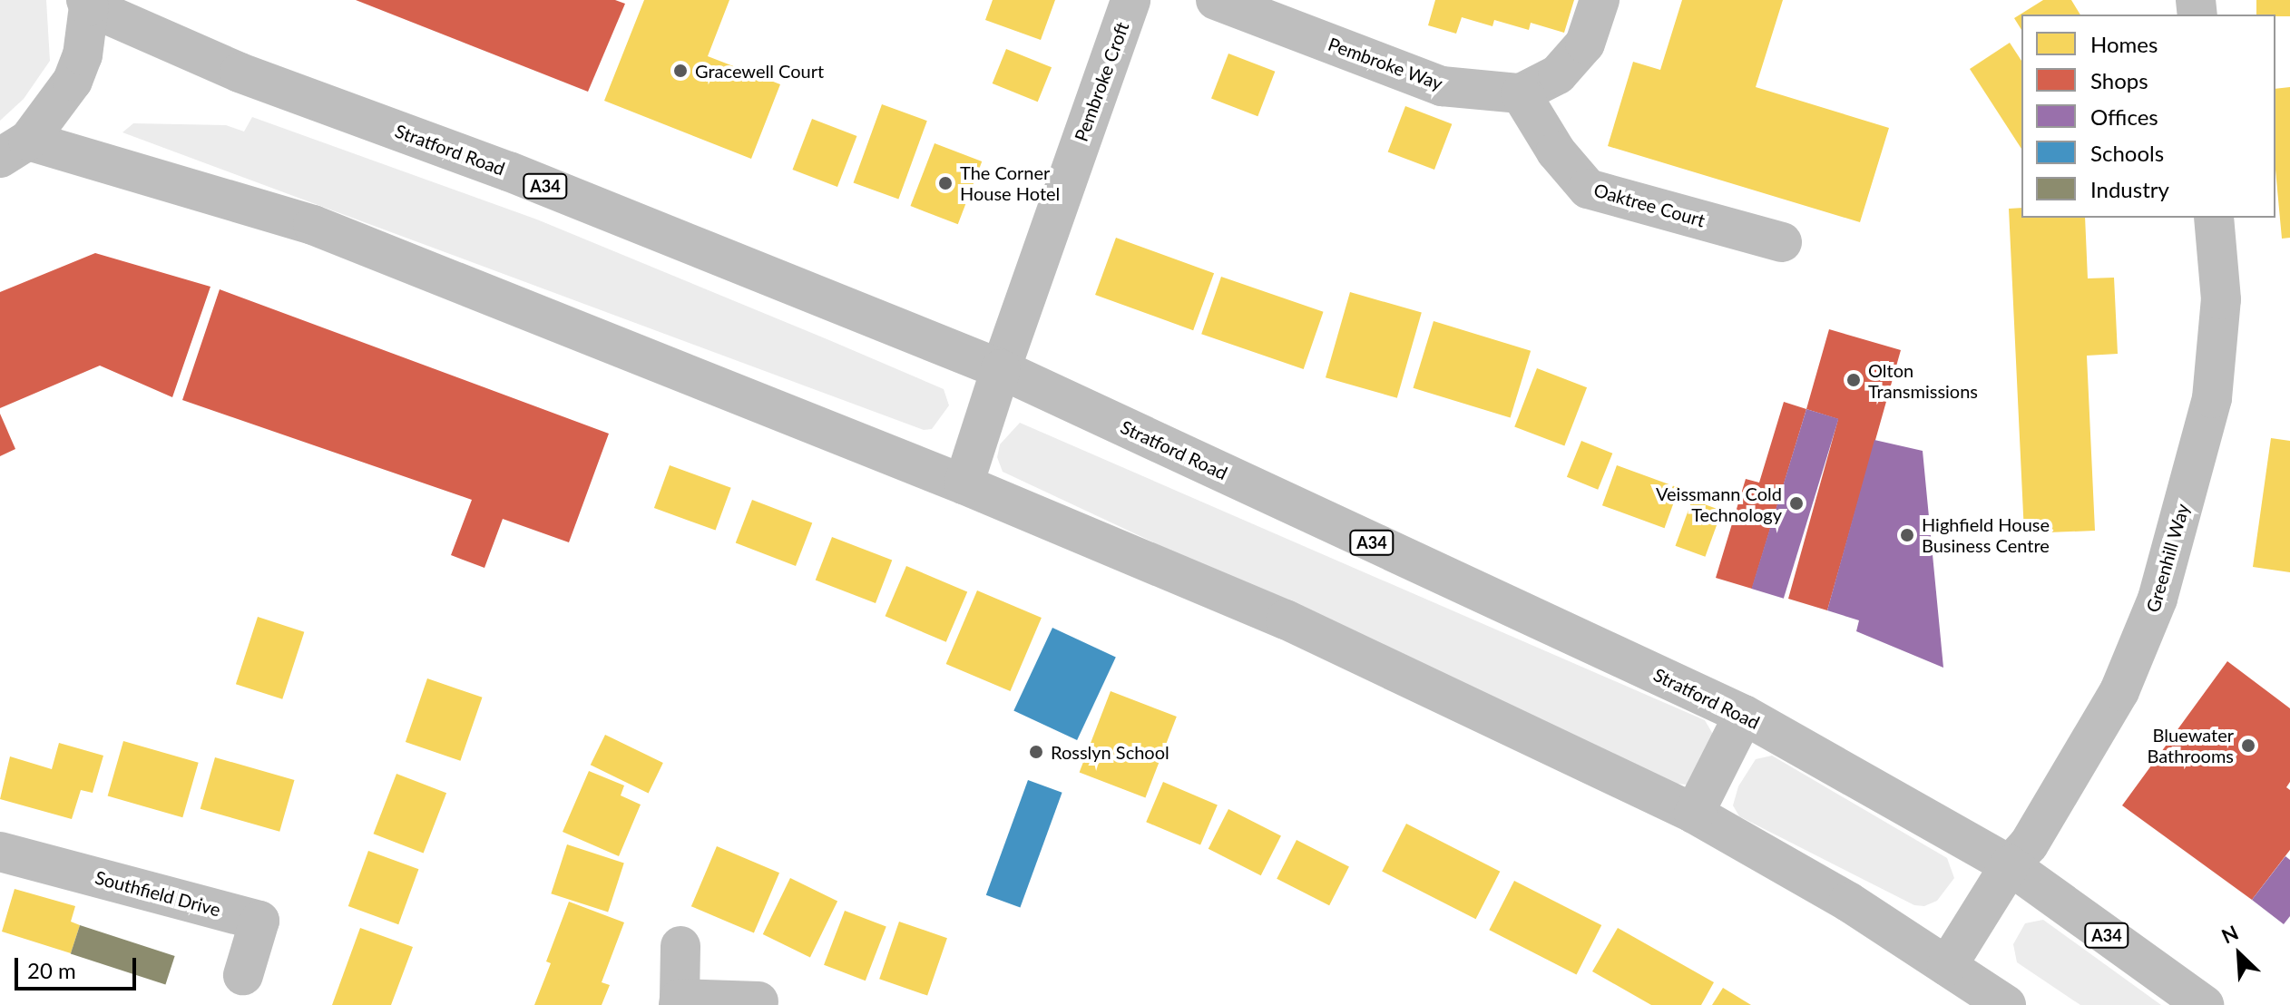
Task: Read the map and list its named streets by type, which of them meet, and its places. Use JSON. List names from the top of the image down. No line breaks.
{"streets":{"main road":["Pembroke Way","Pembroke Croft","Stratford Road","A34","Oaktree Court","Greenhill Way","Southfield Drive"]},"crossings":[["Pembroke Way","Oaktree Court"],["Pembroke Croft","Stratford Road"],["Stratford Road","Greenhill Way"]],"places":["Gracewell Court","The Corner House Hotel","Olton Transmissions","Veissmann Cold Technology","Highfield House Business Centre","Bluewater Bathrooms","Rosslyn School"],"legend":["Homes","Shops","Offices","Schools","Industry"],"scale_bar":"20 m","north":"top left"}
